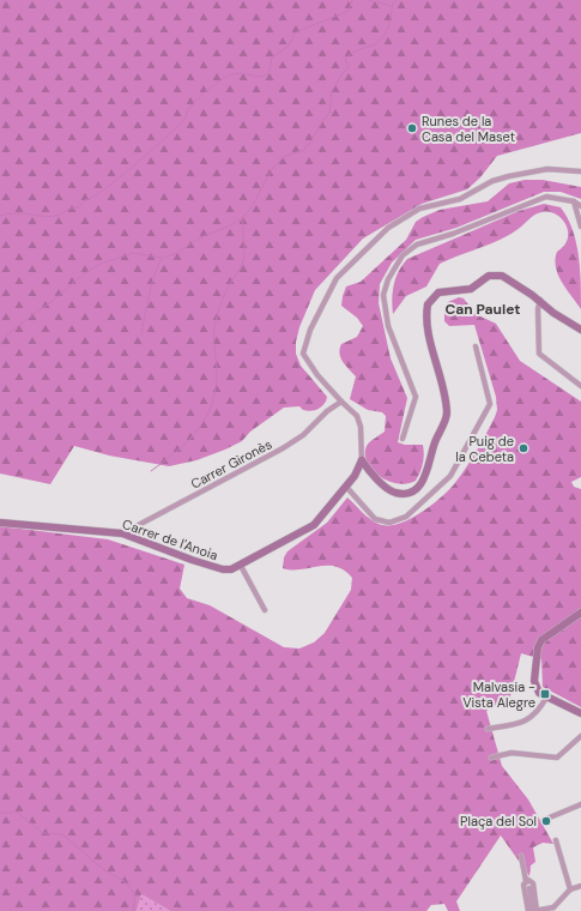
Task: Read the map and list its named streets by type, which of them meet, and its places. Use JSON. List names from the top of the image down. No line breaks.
{"streets":{"street":["Carrer Gironès","Carrer de l'Anoia"]},"crossings":[["Carrer Gironès","Carrer de l'Anoia"]],"districts":["Can Paulet"],"places":{"other":["Runes de la Casa del Maset","Puig de la Cebeta","Plaça del Sol"],"transit":["Malvasia - Vista Alegre"]}}
